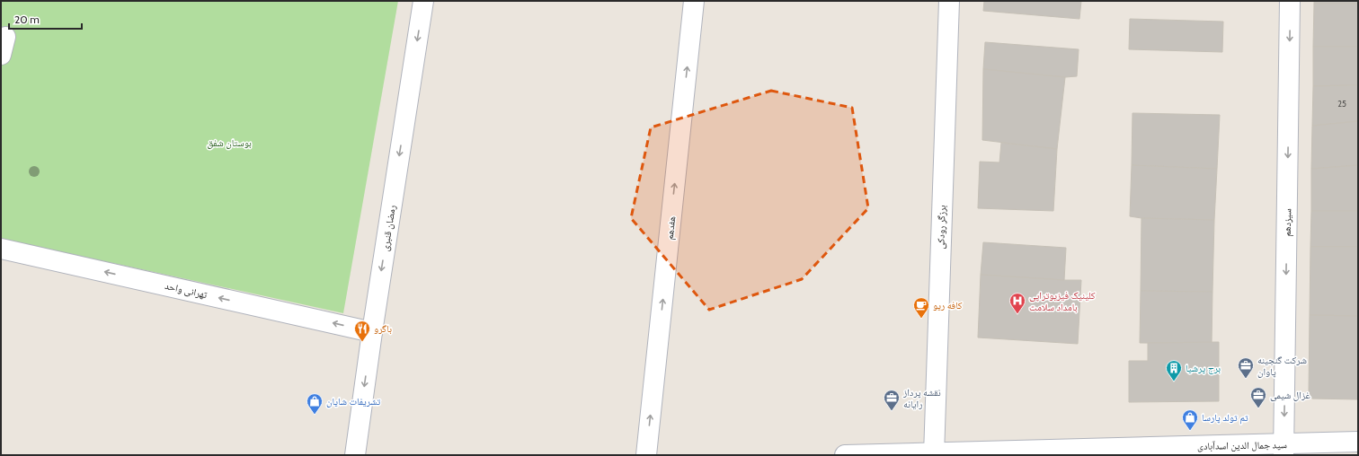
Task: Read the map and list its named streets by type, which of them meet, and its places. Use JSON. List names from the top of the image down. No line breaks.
{"streets":{"street":["سیزدهم","برزگر رودکی","رمضان قنبری","هفدهم","تهرانی واحد","سید جمال الدین اسدآبادی"]},"crossings":[["سیزدهم","سید جمال الدین اسدآبادی"],["برزگر رودکی","سید جمال الدین اسدآبادی"],["رمضان قنبری","تهرانی واحد"]],"one_way":["سیزدهم","رمضان قنبری","هفدهم","تهرانی واحد"],"parks":["بوستان شفق"],"places":{"hospital":["کلینیک فیزیوتراپی بامداد سلامت"],"cafe":["کافه ریو"],"restaurant":["باگرو"],"office":["شرکت گنجینه پاوان","غزال شیمی","نقشه پرداز رایانه"],"building":["برج پرشیا"],"shop":["تشریفات شایان","تم تولد پارسا"]},"house_numbers":["25"],"scale_bar":"20 m"}
